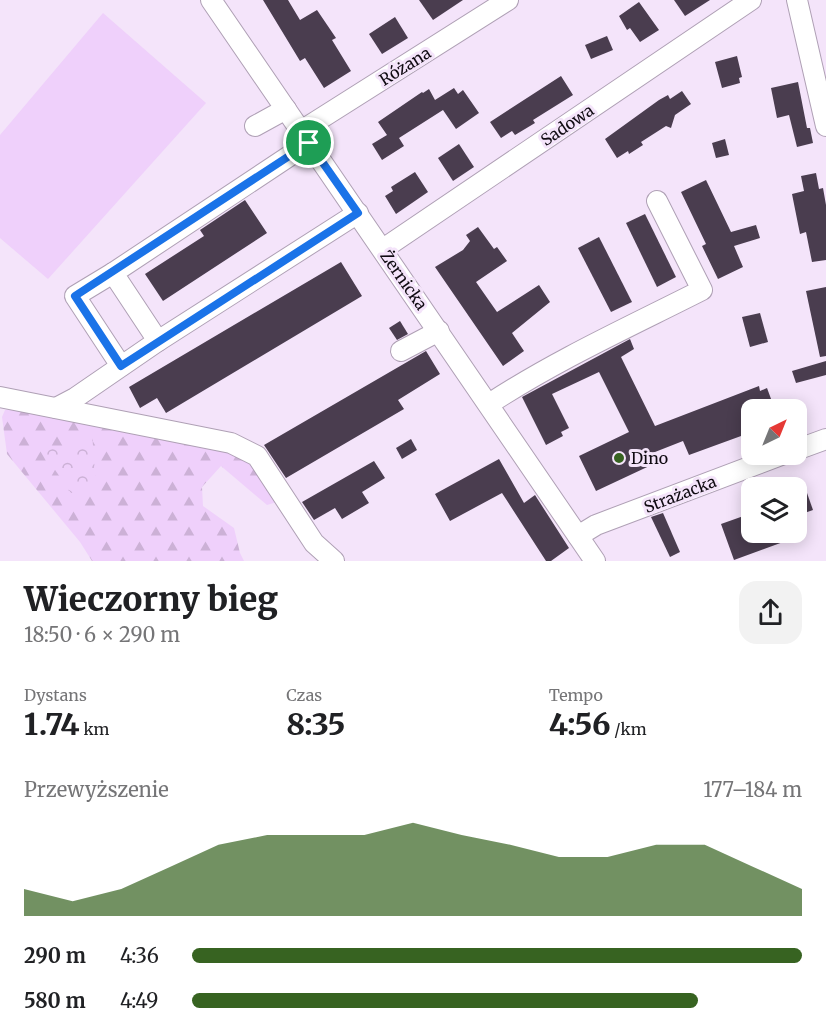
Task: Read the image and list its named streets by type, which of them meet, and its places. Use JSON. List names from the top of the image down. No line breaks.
{"streets":{"street":["Różana","Sadowa","Żernicka","Strażacka"]},"crossings":[["Różana","Żernicka"],["Sadowa","Żernicka"],["Żernicka","Strażacka"]],"places":["Dino"],"north":"top right","page":{"heading":["Wieczorny bieg","18:50 · 6 × 290 m"],"stats":[["Dystans","1.74 km"],["Czas","8:35"],["Tempo","4:56 /km"]],"chart":["Przewyższenie","177–184 m"],"list":[{"name":"290 m","note":"4:36"},{"name":"580 m","note":"4:49"}]}}
